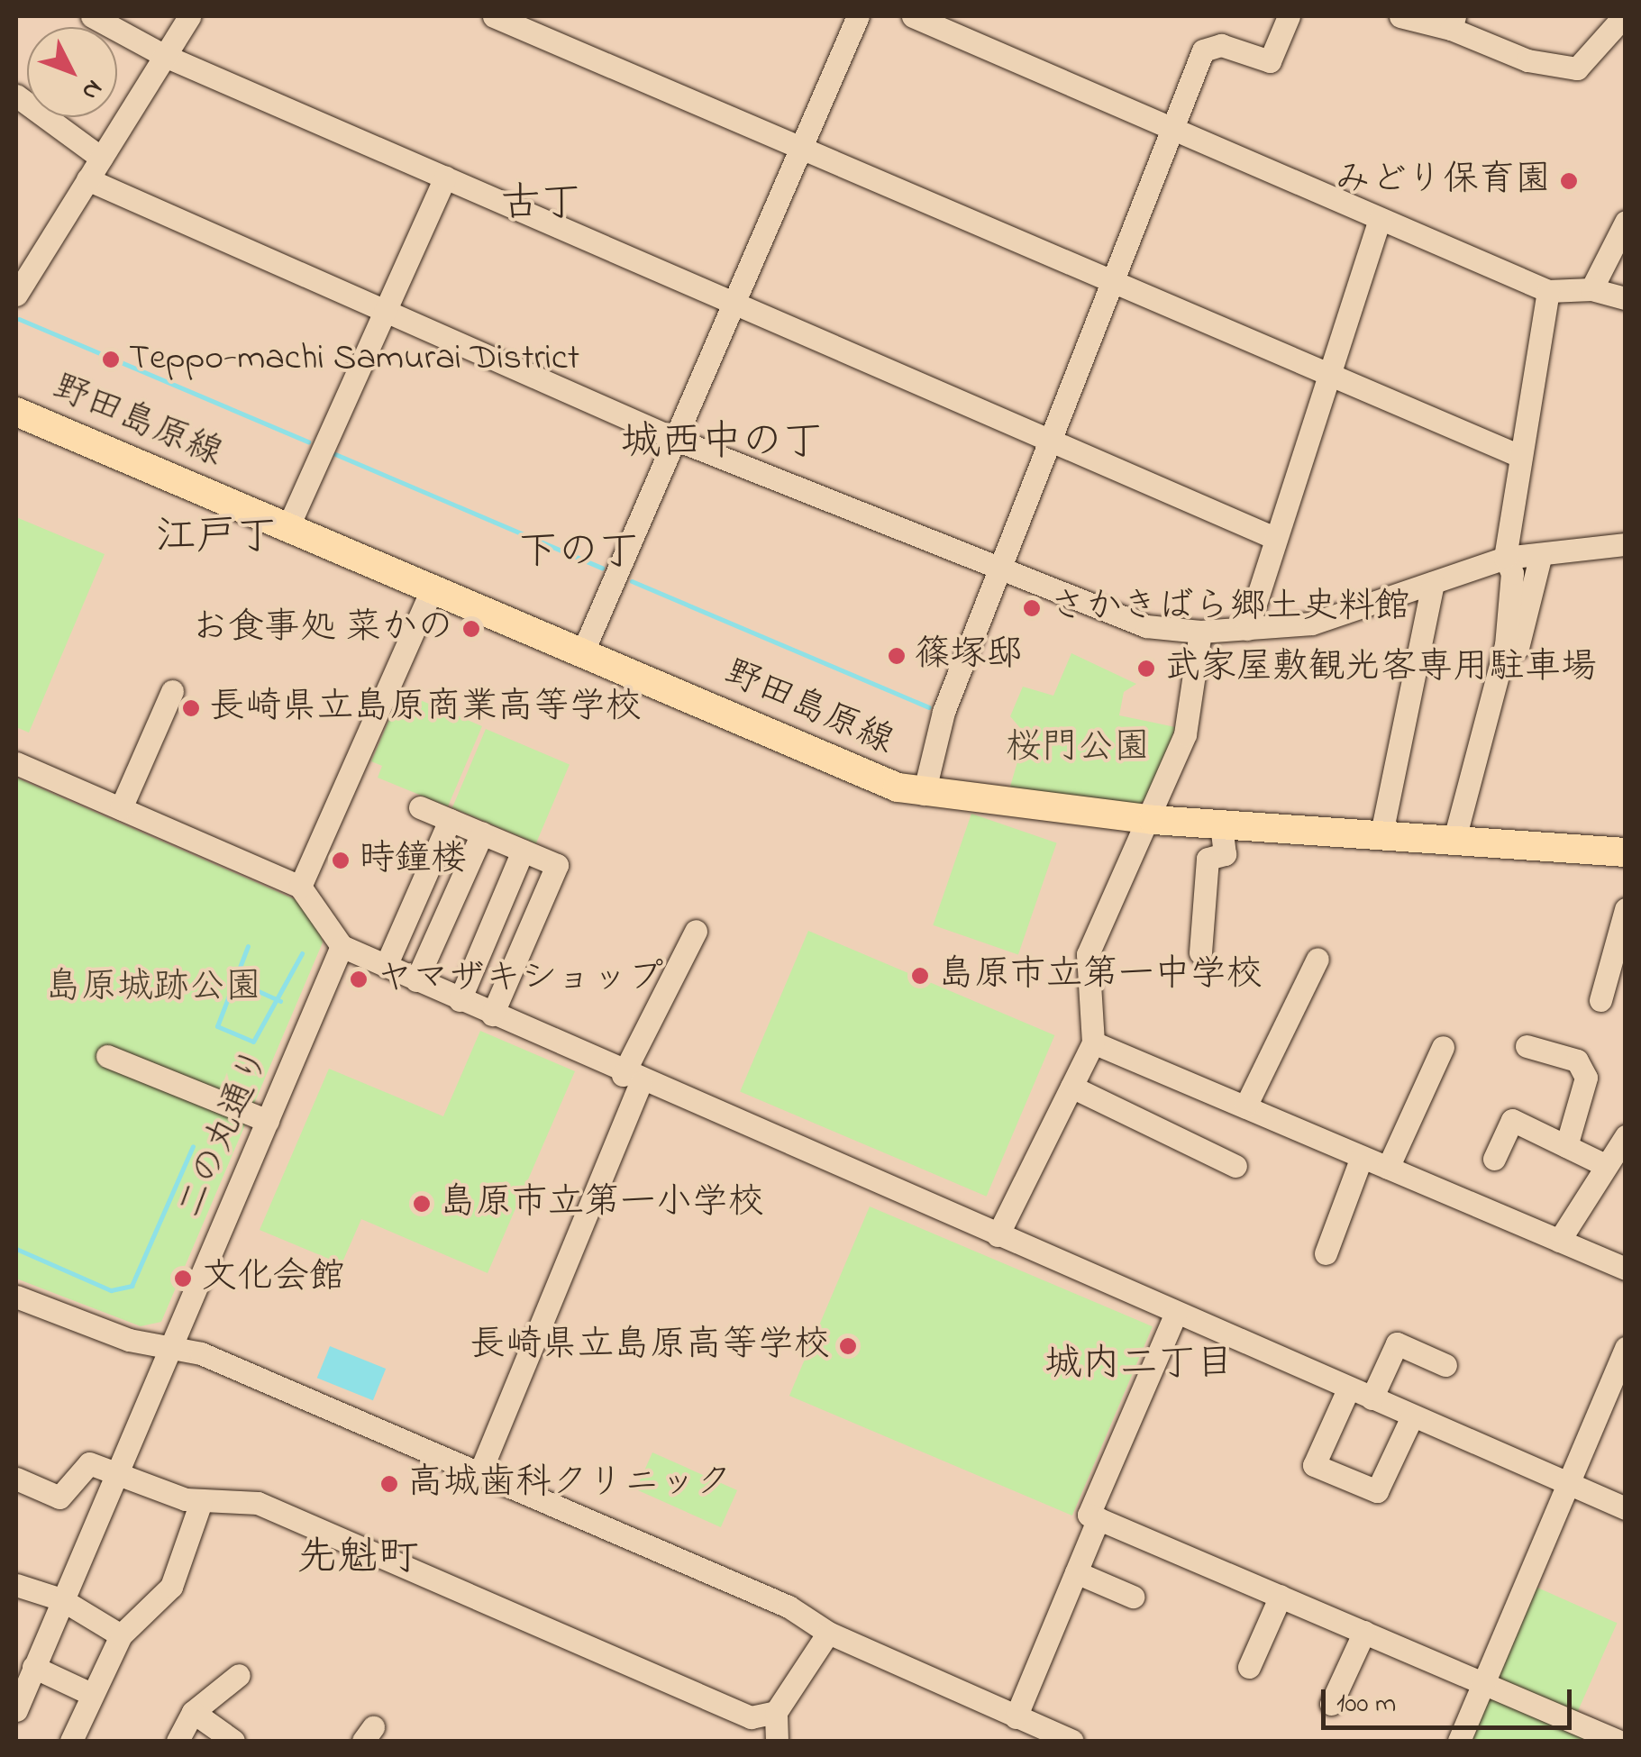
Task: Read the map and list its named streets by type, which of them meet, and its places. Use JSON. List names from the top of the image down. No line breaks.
{"streets":{"main road":["野田島原線"],"street":["二の丸通り"]},"districts":["古丁","城西中の丁","江戸丁","下の丁","城内二丁目","先魁町"],"parks":["桜門公園","島原城跡公園"],"places":["みどり保育園","Teppo-machi Samurai District","さかきばら郷土史料館","お食事処 菜かの","篠塚邸","武家屋敷観光客専用駐車場","長崎県立島原商業高等学校","時鐘楼","島原市立第一中学校","ヤマザキショップ","島原市立第一小学校","文化会館","長崎県立島原高等学校","高城歯科クリニック"],"scale_bar":"100 m","north":"bottom right"}
